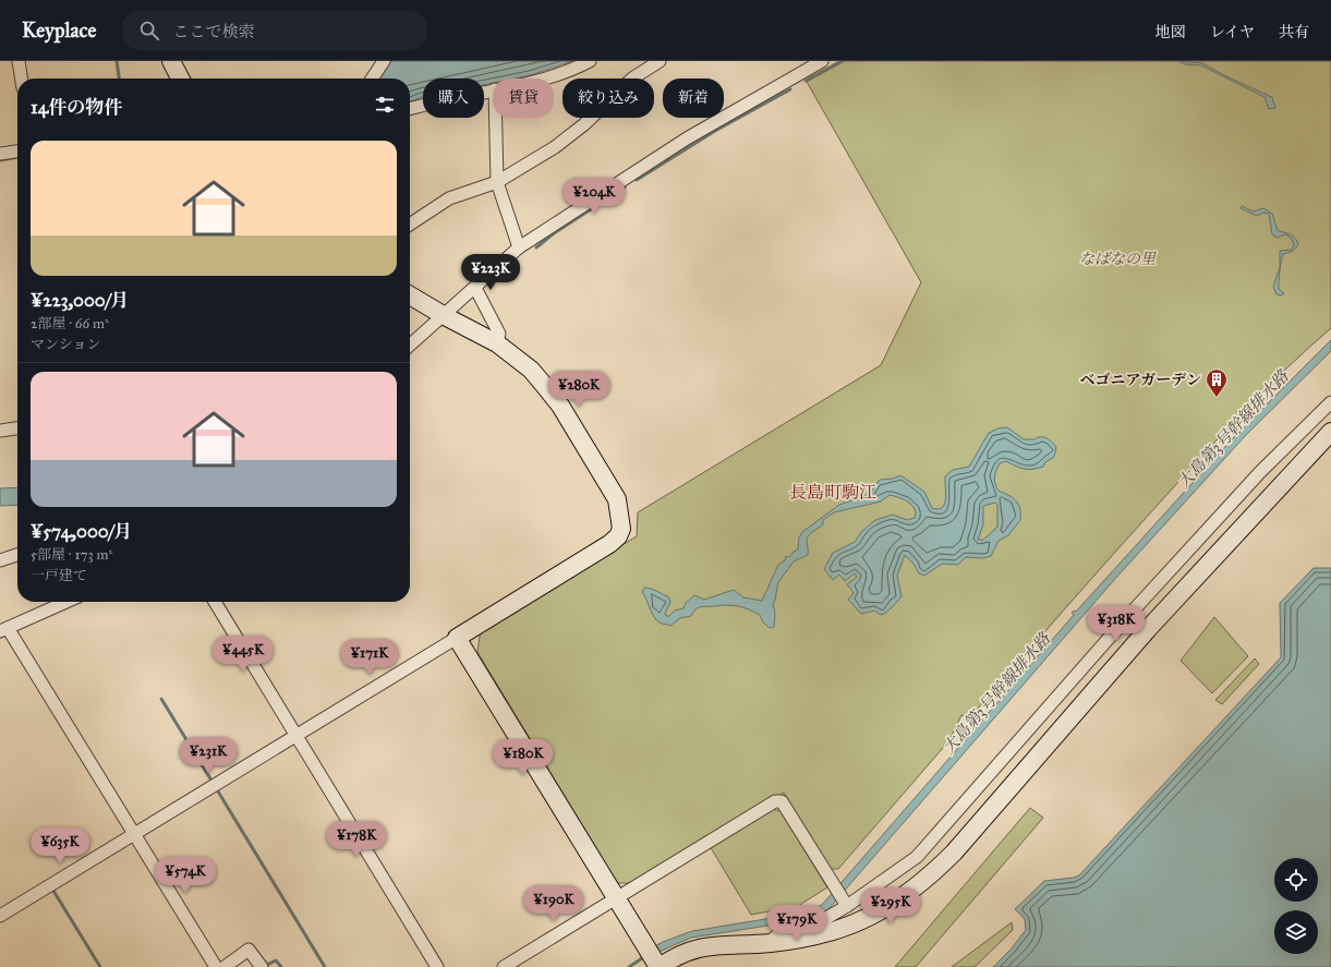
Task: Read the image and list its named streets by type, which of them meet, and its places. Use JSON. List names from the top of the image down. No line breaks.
{"districts":["長島町駒江"],"water":["大島第3号幹線排水路"],"parks":["なばなの里"],"places":{"building":["ベゴニアガーデン"]},"page":{"header":"Keyplace","search":"ここで検索","nav":["地図","レイヤ","共有"],"chip":["購入","賃貸","絞り込み","新着"],"heading":"14件の物件","list":[{"name":"¥223,000/月","note":"2部屋 · 66 m² · マンション"},{"name":"¥574,000/月","note":"5部屋 · 173 m² · 一戸建て"}],"price":["¥204K","¥223K","¥280K","¥318K","¥445K","¥171K","¥231K","¥180K","¥178K","¥635K","¥574K","¥190K","¥295K","¥179K"]}}
